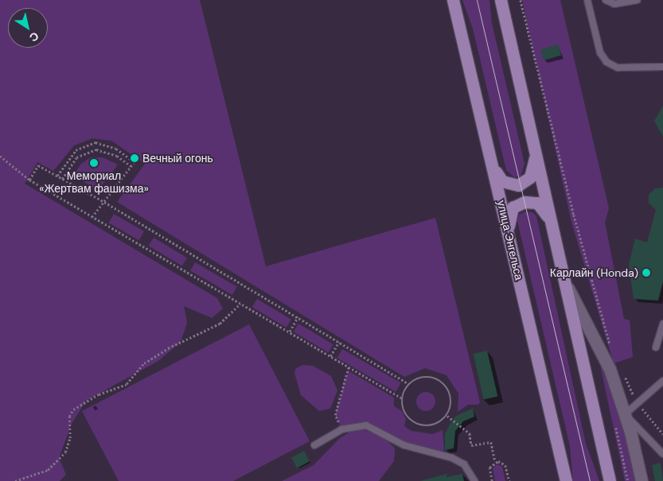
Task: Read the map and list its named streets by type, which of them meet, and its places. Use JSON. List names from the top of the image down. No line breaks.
{"streets":{"main road":["улица Энгельса"]},"places":["Вечный огонь","Мемориал «Жертвам фашизма»","Карлайн (Honda)"],"north":"bottom right"}
